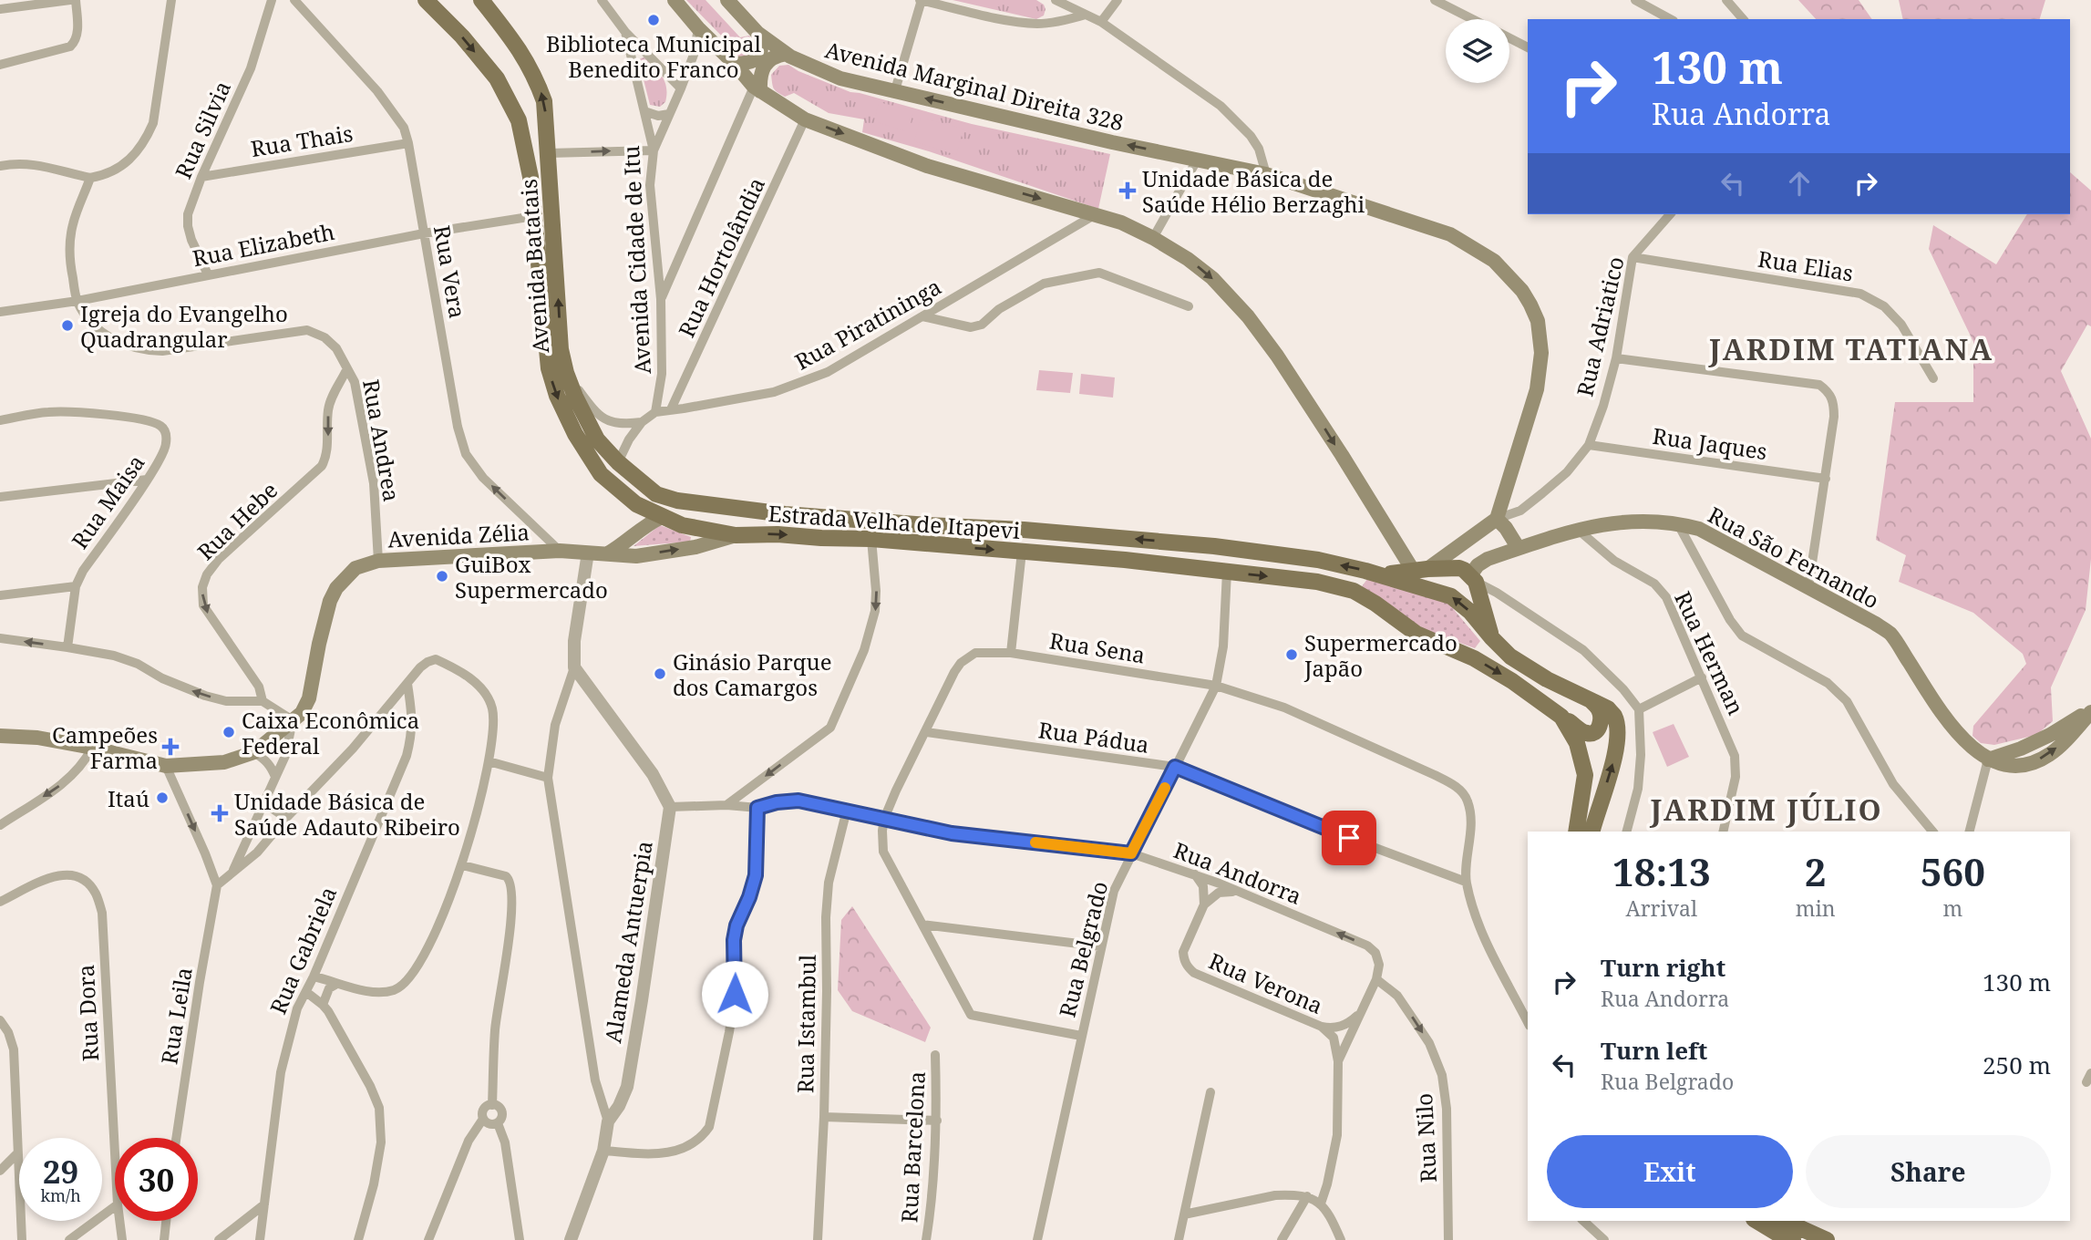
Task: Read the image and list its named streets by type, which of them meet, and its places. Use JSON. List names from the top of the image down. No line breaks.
{"streets":{"main road":["Avenida Marginal Direita 328","Avenida Batatais","Rua Adriatico","Estrada Velha de Itapevi","Avenida Zélia","Rua São Fernando"],"street":["Rua Silvia","Rua Thais","Rua Elizabeth","Rua Hortolândia","Avenida Cidade de Itu","Rua Elias","Rua Vera","Rua Piratininga","Rua Andrea","Rua Jaques","Rua Maisa","Rua Hebe","Rua Sena","Rua Herman","Rua Pádua","Rua Andorra","Alameda Antuerpia","Rua Belgrado","Rua Gabriela","Rua Verona","Rua Dora","Rua Leila","Rua Istambul","Rua Nilo","Rua Barcelona"]},"crossings":[["Avenida Marginal Direita 328","Rua Adriatico"],["Rua Silvia","Rua Thais"],["Rua Silvia","Rua Elizabeth"],["Rua Thais","Rua Vera"],["Rua Elizabeth","Rua Vera"],["Rua Elizabeth","Rua Andrea"],["Rua Elizabeth","Estrada Velha de Itapevi"],["Rua Hortolândia","Rua Piratininga"],["Avenida Cidade de Itu","Rua Piratininga"],["Rua Elias","Rua Adriatico"],["Avenida Batatais","Rua Piratininga"],["Avenida Batatais","Estrada Velha de Itapevi"],["Rua Vera","Avenida Zélia"],["Rua Adriatico","Rua Jaques"],["Rua Andrea","Rua Hebe"],["Rua Andrea","Avenida Zélia"],["Estrada Velha de Itapevi","Avenida Zélia"],["Estrada Velha de Itapevi","Rua Belgrado"],["Rua São Fernando","Rua Herman"],["Rua Sena","Rua Pádua"],["Rua Sena","Rua Andorra"],["Rua Sena","Rua Belgrado"],["Rua Pádua","Rua Belgrado"],["Rua Andorra","Alameda Antuerpia"],["Rua Andorra","Rua Belgrado"],["Rua Andorra","Rua Istambul"],["Rua Andorra","Rua Nilo"]],"one_way":["Avenida Batatais","Rua Vera","Rua Hebe","Rua Nilo"],"districts":["JARDIM TATIANA","JARDIM JÚLIO"],"places":{"other":["Biblioteca Municipal Benedito Franco","Igreja do Evangelho Quadrangular","GuiBox Supermercado","Supermercado Japão","Ginásio Parque dos Camargos","Caixa Econômica Federal","Itaú"],"health":["Unidade Básica de Saúde Hélio Berzaghi","Campeões Farma","Unidade Básica de Saúde Adauto Ribeiro"]},"page":{"turn":["130 m","Rua Andorra"],"eta":["18:13","Arrival","2","min","560","m"],"list":[{"name":"Turn right","note":"Rua Andorra","value":"130 m"},{"name":"Turn left","note":"Rua Belgrado","value":"250 m"}],"buttons":["Exit","Share"],"speed":"29 km/h","limit":"30"}}
